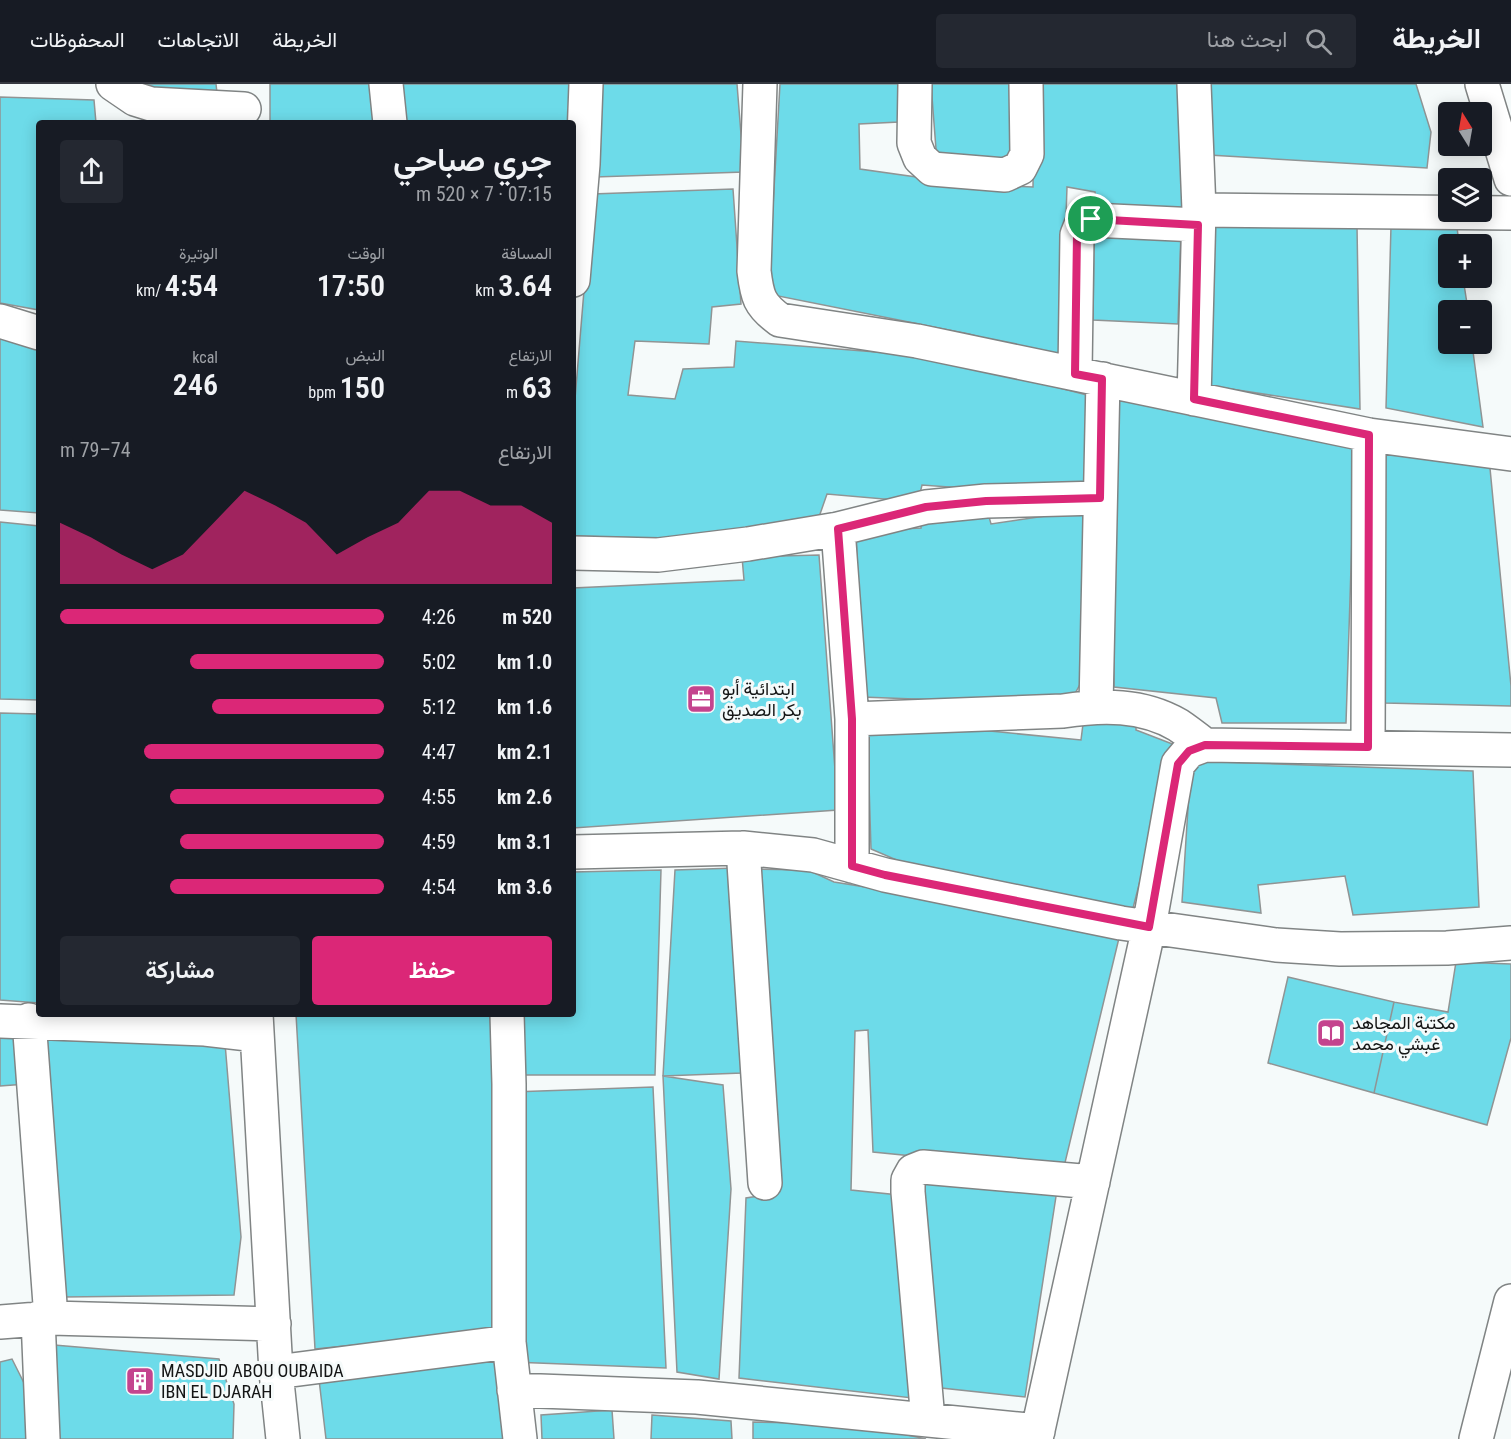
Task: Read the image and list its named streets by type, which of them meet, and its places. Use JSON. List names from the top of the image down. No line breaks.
{"places":{"office":["ابتدائية أبو بكر الصديق"],"library":["مكتبة المجاهد غبشي محمد"],"building":["MASDJID ABOU OUBAIDA IBN EL DJARAH"]},"north":"top","page":{"header":"الخريطة","search":"ابحث هنا","nav":["الخريطة","الاتجاهات","المحفوظات"],"map_buttons":["+","−"],"heading":["جري صباحي","07:15 · 7 × 520 m"],"stats":[["المسافة","3.64 km"],["الوقت","17:50"],["الوتيرة","4:54 /km"],["الارتفاع","63 m"],["النبض","150 bpm"],["kcal","246"]],"chart":["الارتفاع","74–79 m"],"list":[{"name":"520 m","note":"4:26"},{"name":"1.0 km","note":"5:02"},{"name":"1.6 km","note":"5:12"},{"name":"2.1 km","note":"4:47"},{"name":"2.6 km","note":"4:55"},{"name":"3.1 km","note":"4:59"},{"name":"3.6 km","note":"4:54"}],"buttons":["حفظ","مشاركة"]}}
